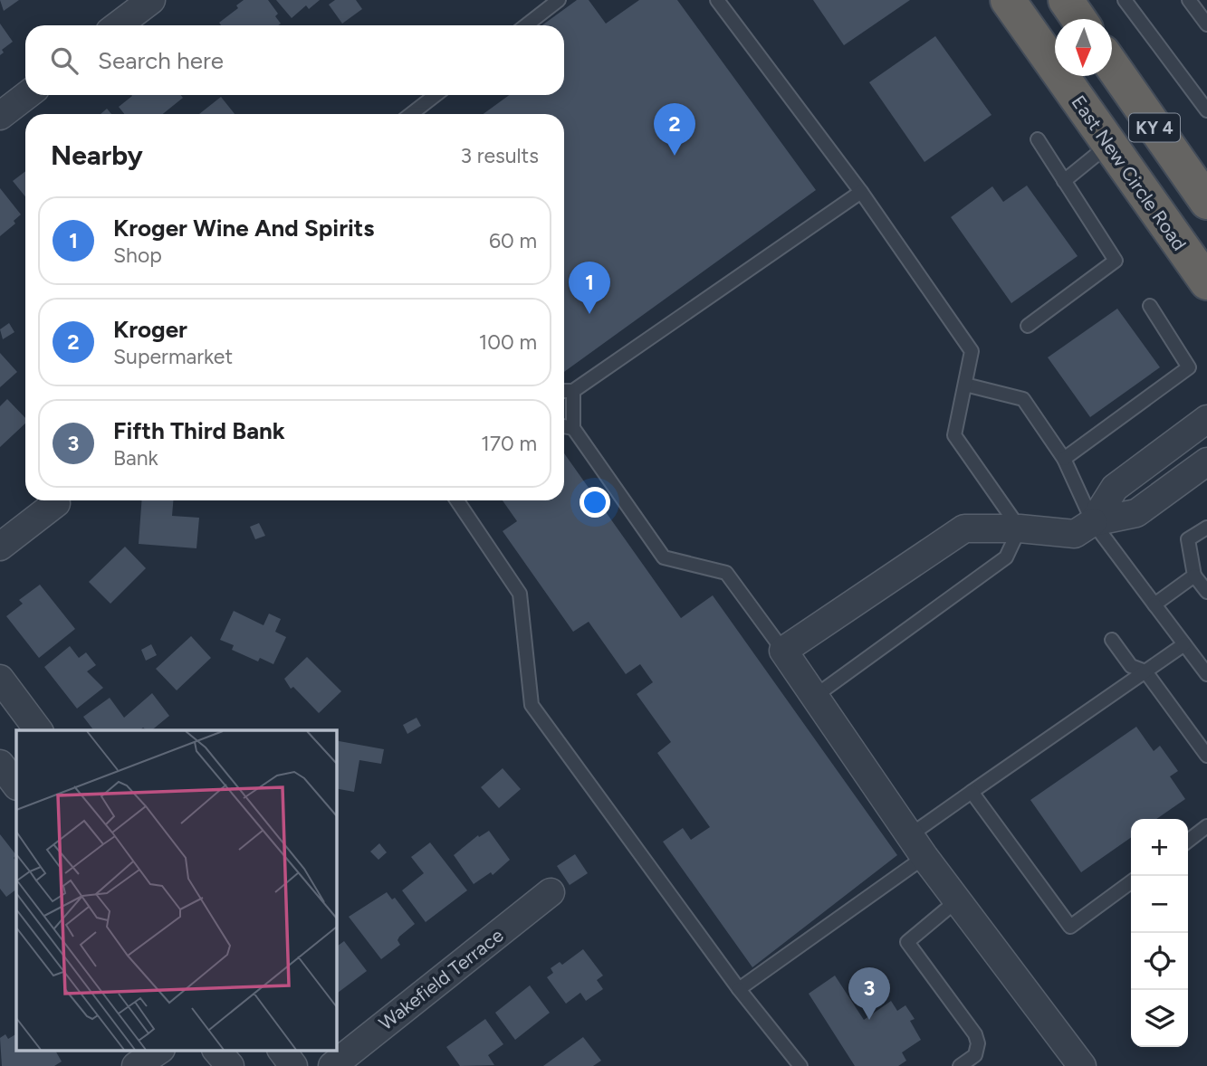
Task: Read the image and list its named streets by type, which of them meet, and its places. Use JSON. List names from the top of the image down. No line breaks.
{"streets":{"highway":["KY 4","East New Circle Road"],"street":["Wakefield Terrace"]},"north":"bottom","page":{"search":"Search here","pins":["2","1","3"],"heading":["Nearby","3 results"],"list":[{"mark":"1","name":"Kroger Wine And Spirits","note":"Shop","value":"60 m"},{"mark":"2","name":"Kroger","note":"Supermarket","value":"100 m"},{"mark":"3","name":"Fifth Third Bank","note":"Bank","value":"170 m"}],"map_buttons":["+","−"]}}
